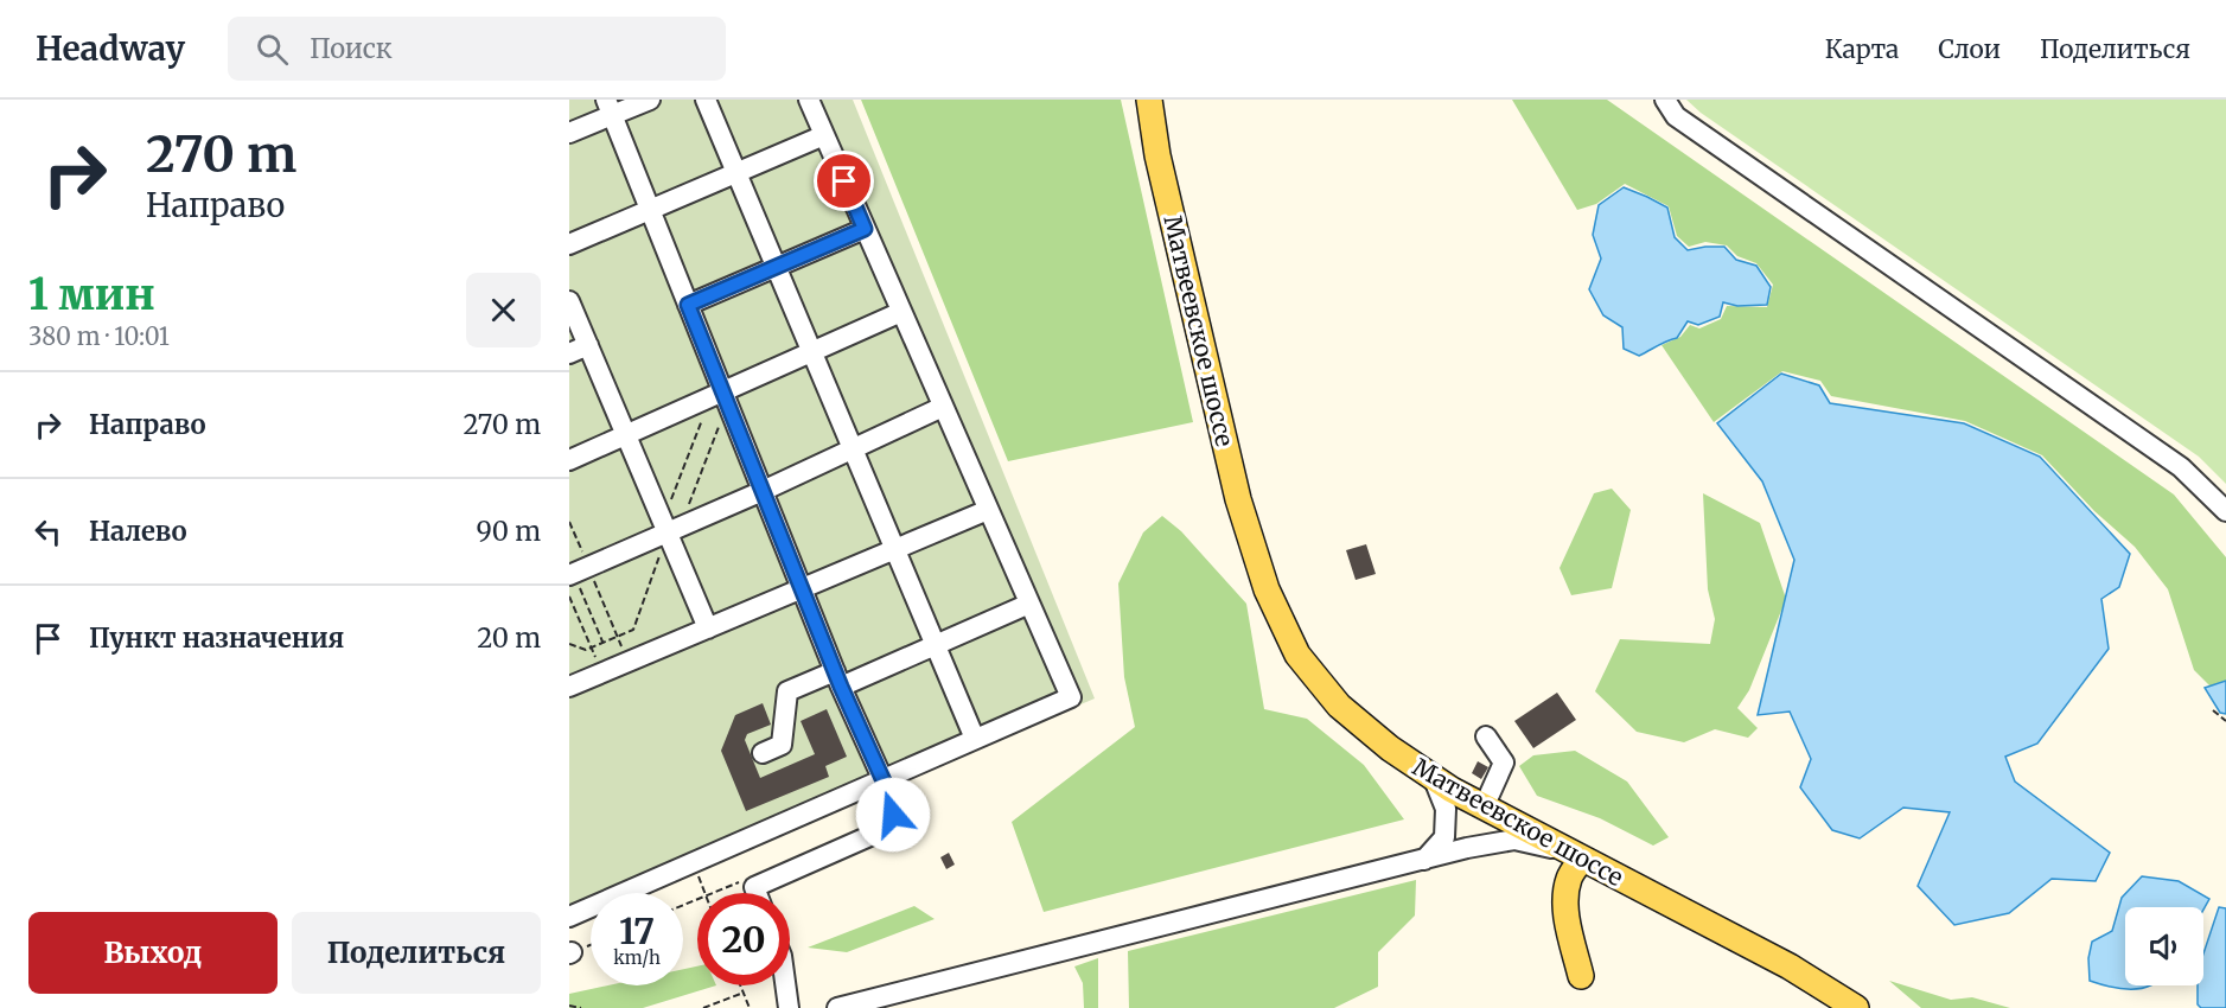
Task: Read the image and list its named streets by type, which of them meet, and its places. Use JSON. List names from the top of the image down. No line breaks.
{"streets":{"main road":["Матвеевское шоссе"]},"page":{"header":"Headway","search":"Поиск","nav":["Карта","Слои","Поделиться"],"turn":["270 m","Направо"],"heading":["1 мин","380 m · 10:01"],"list":[{"name":"Направо","value":"270 m"},{"name":"Налево","value":"90 m"},{"name":"Пункт назначения","value":"20 m"}],"speed":"17 km/h","limit":"20","buttons":["Выход","Поделиться"]}}
